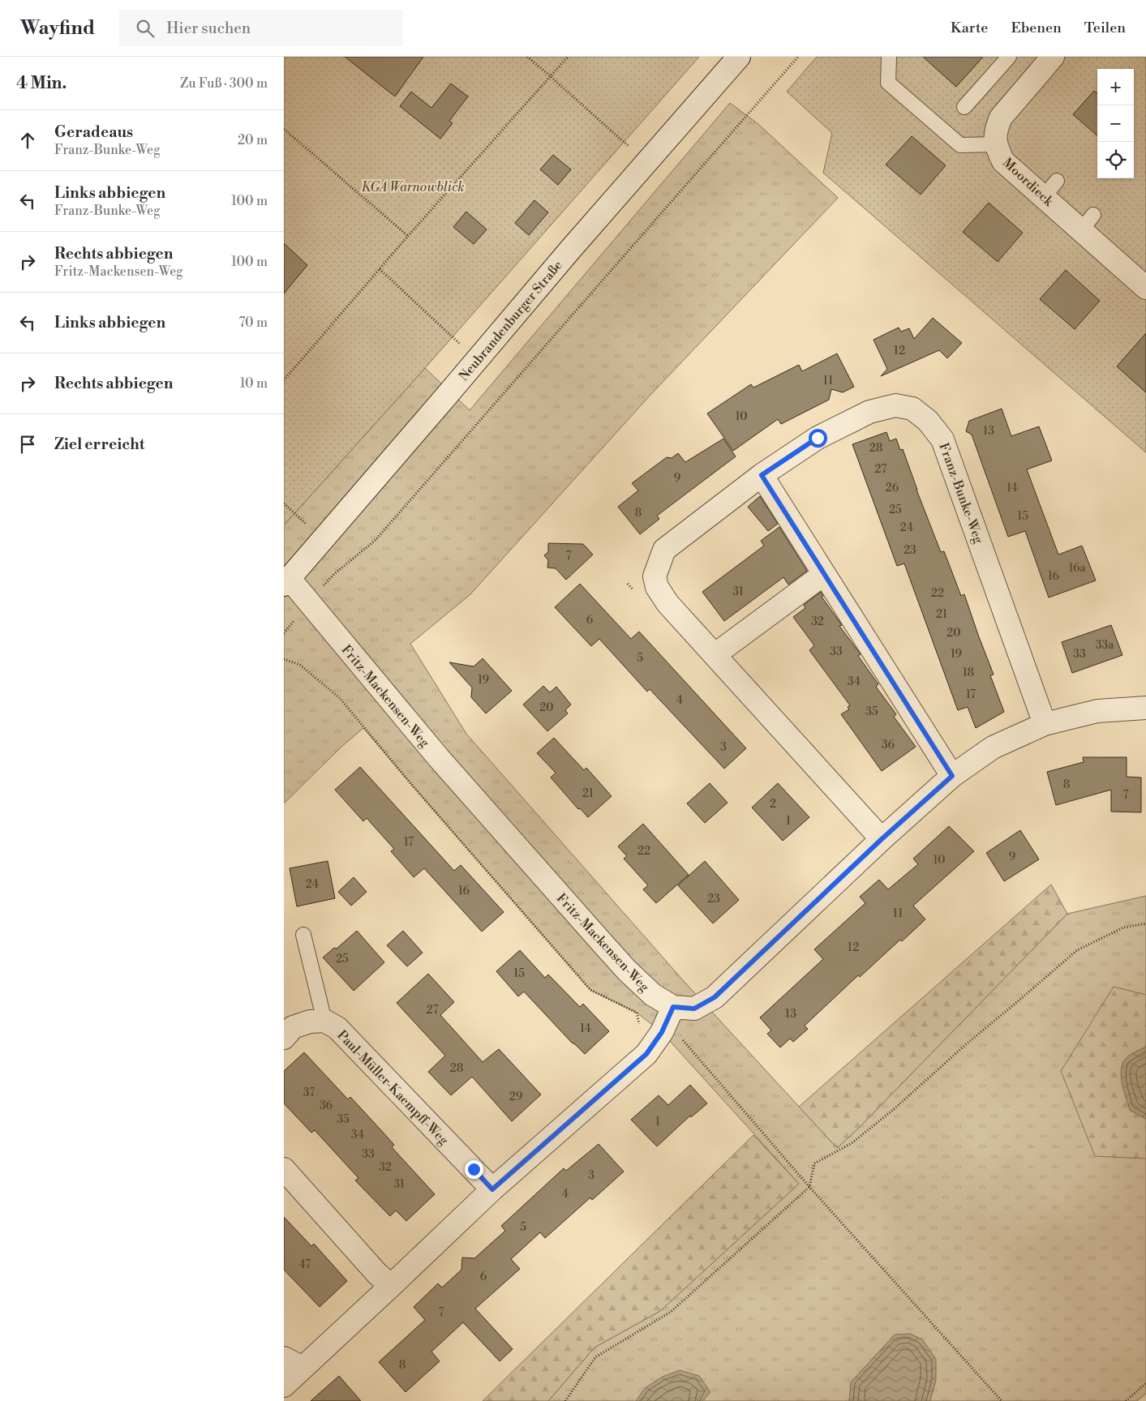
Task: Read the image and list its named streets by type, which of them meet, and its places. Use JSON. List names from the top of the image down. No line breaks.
{"streets":{"street":["Moordieck","Neubrandenburger Straße","Franz-Bunke-Weg","Fritz-Mackensen-Weg","Paul-Müller-Kaempff-Weg"]},"crossings":[["Neubrandenburger Straße","Fritz-Mackensen-Weg"],["Franz-Bunke-Weg","Fritz-Mackensen-Weg"]],"parks":["KGA Warnowblick"],"house_numbers":["12","11","10","13","28","27","9","26","14","25","8","15","24","23","7","16a","16","31","22","21","6","32","20","33a","33","19","33","5","18","19","34","17","4","20","35","36","3","8","21","7","2","1","17","22","9","10","24","16","23","11","12","25","15","27","13","14","28","37","29","36","35","1","34","33","32","3","31","4","5","47","6","7","8"],"page":{"header":"Wayfind","search":"Hier suchen","nav":["Karte","Ebenen","Teilen"],"heading":["4 Min.","Zu Fuß · 300 m"],"map_buttons":["+","−"],"list":[["Geradeaus","Franz-Bunke-Weg","20 m"],["Links abbiegen","Franz-Bunke-Weg","100 m"],["Rechts abbiegen","Fritz-Mackensen-Weg","100 m"],["Links abbiegen","70 m"],["Rechts abbiegen","10 m"],"Ziel erreicht"]}}
